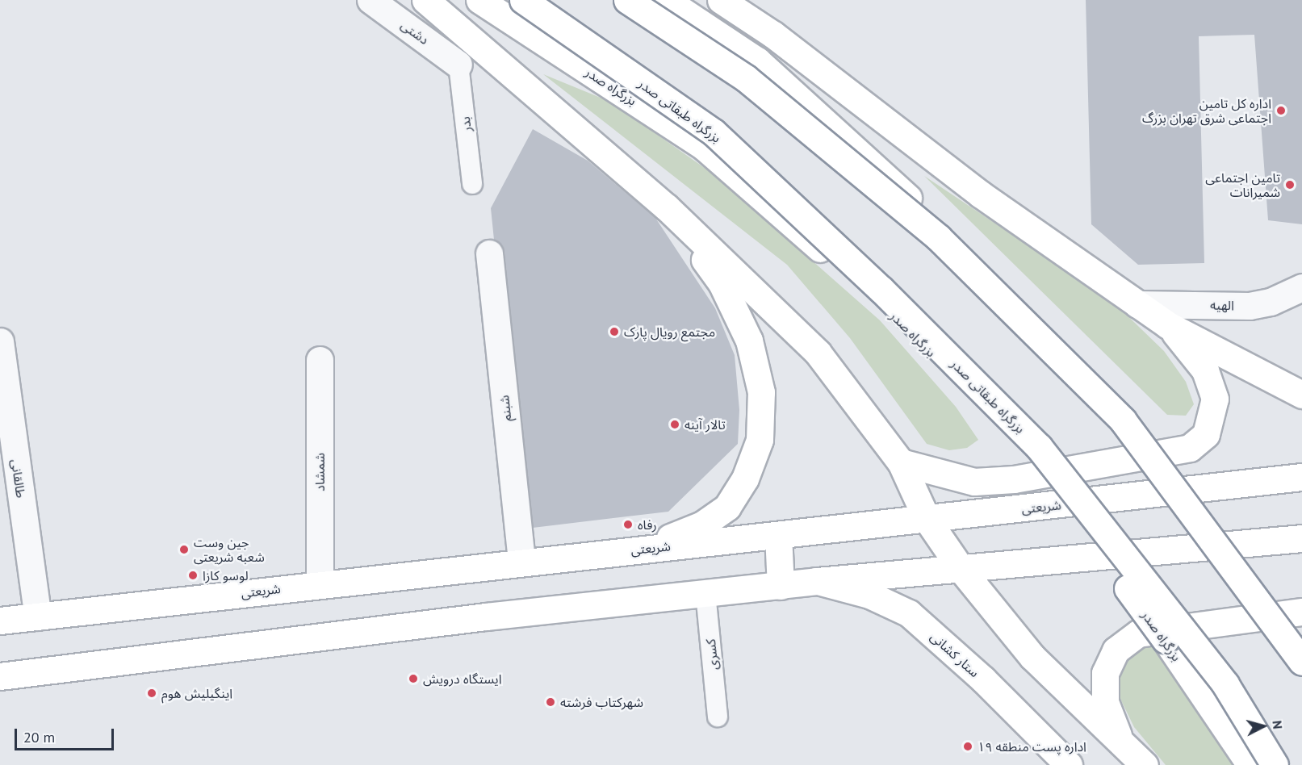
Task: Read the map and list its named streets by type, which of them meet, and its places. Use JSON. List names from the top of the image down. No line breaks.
{"streets":{"main road":["بزرگراه صدر","بزرگراه طبقاتی صدر","شریعتی","ستار کشانی"],"street":["دشتی","الهیه","شبنم","شمشاد","طالقانی"],"lane":["بدر","کسری"]},"crossings":[["دشتی","بدر"],["شبنم","شریعتی"],["شمشاد","شریعتی"],["طالقانی","شریعتی"]],"places":["اداره کل تامین اجتماعی شرق تهران بزرگ","تامین اجتماعی شمیرانات","مجتمع رویال پارک","تالار آینه","رفاه","جین وست شعبه شریعتی","لوسو کازا","ایستگاه درویش","اینگیلیش هوم","شهرکتاب فرشته","اداره پست منطقه ۱۹"],"scale_bar":"20 m","north":"right"}
